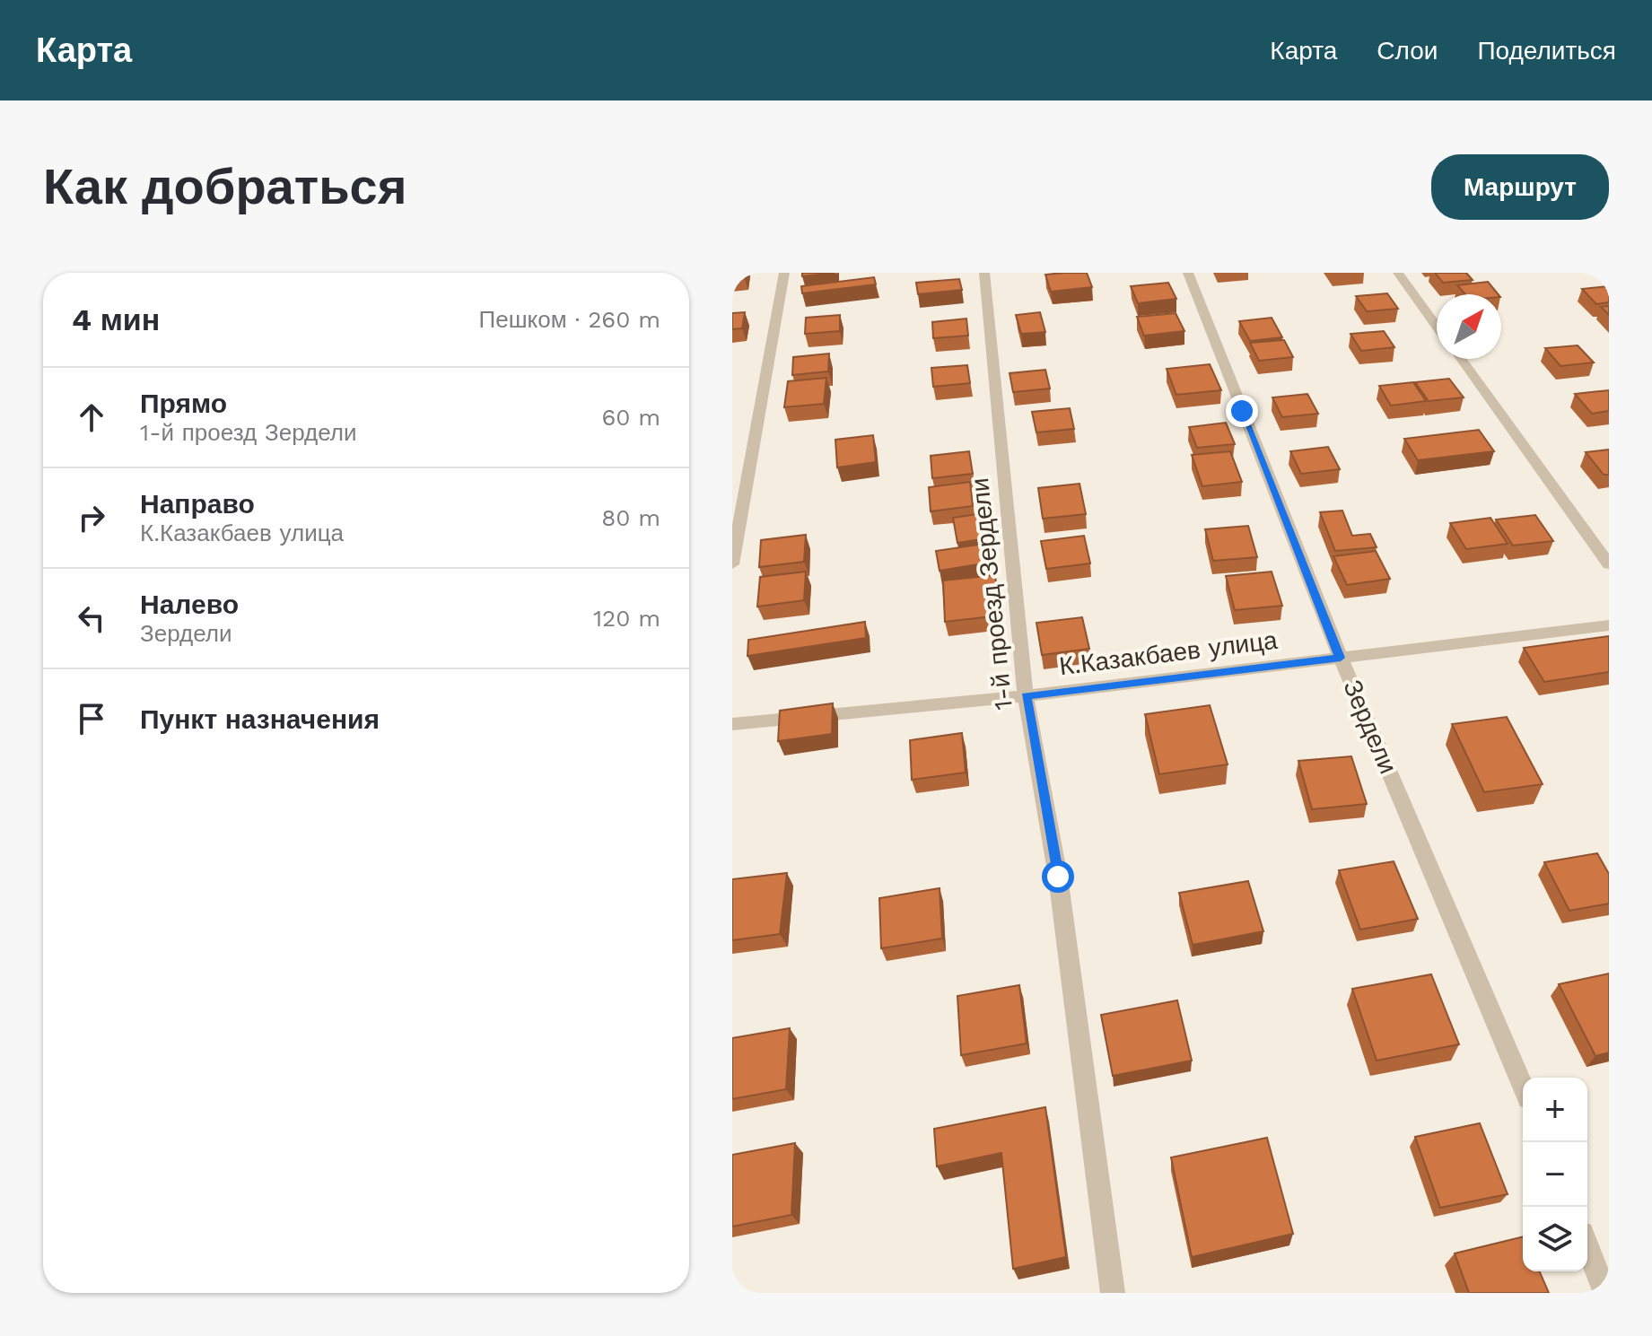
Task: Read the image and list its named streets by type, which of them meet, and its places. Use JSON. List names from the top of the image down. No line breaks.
{"streets":{"street":["1-й проезд Зердели","К.Казакбаев улица","Зердели"]},"crossings":[["1-й проезд Зердели","К.Казакбаев улица"],["К.Казакбаев улица","Зердели"]],"north":"top right","page":{"header":"Карта","nav":["Карта","Слои","Поделиться"],"buttons":"Маршрут","title":"Как добраться","heading":["4 мин","Пешком · 260 m"],"list":[["Прямо","1-й проезд Зердели","60 m"],["Направо","К.Казакбаев улица","80 m"],["Налево","Зердели","120 m"],"Пункт назначения"],"map_buttons":["+","−"]}}
